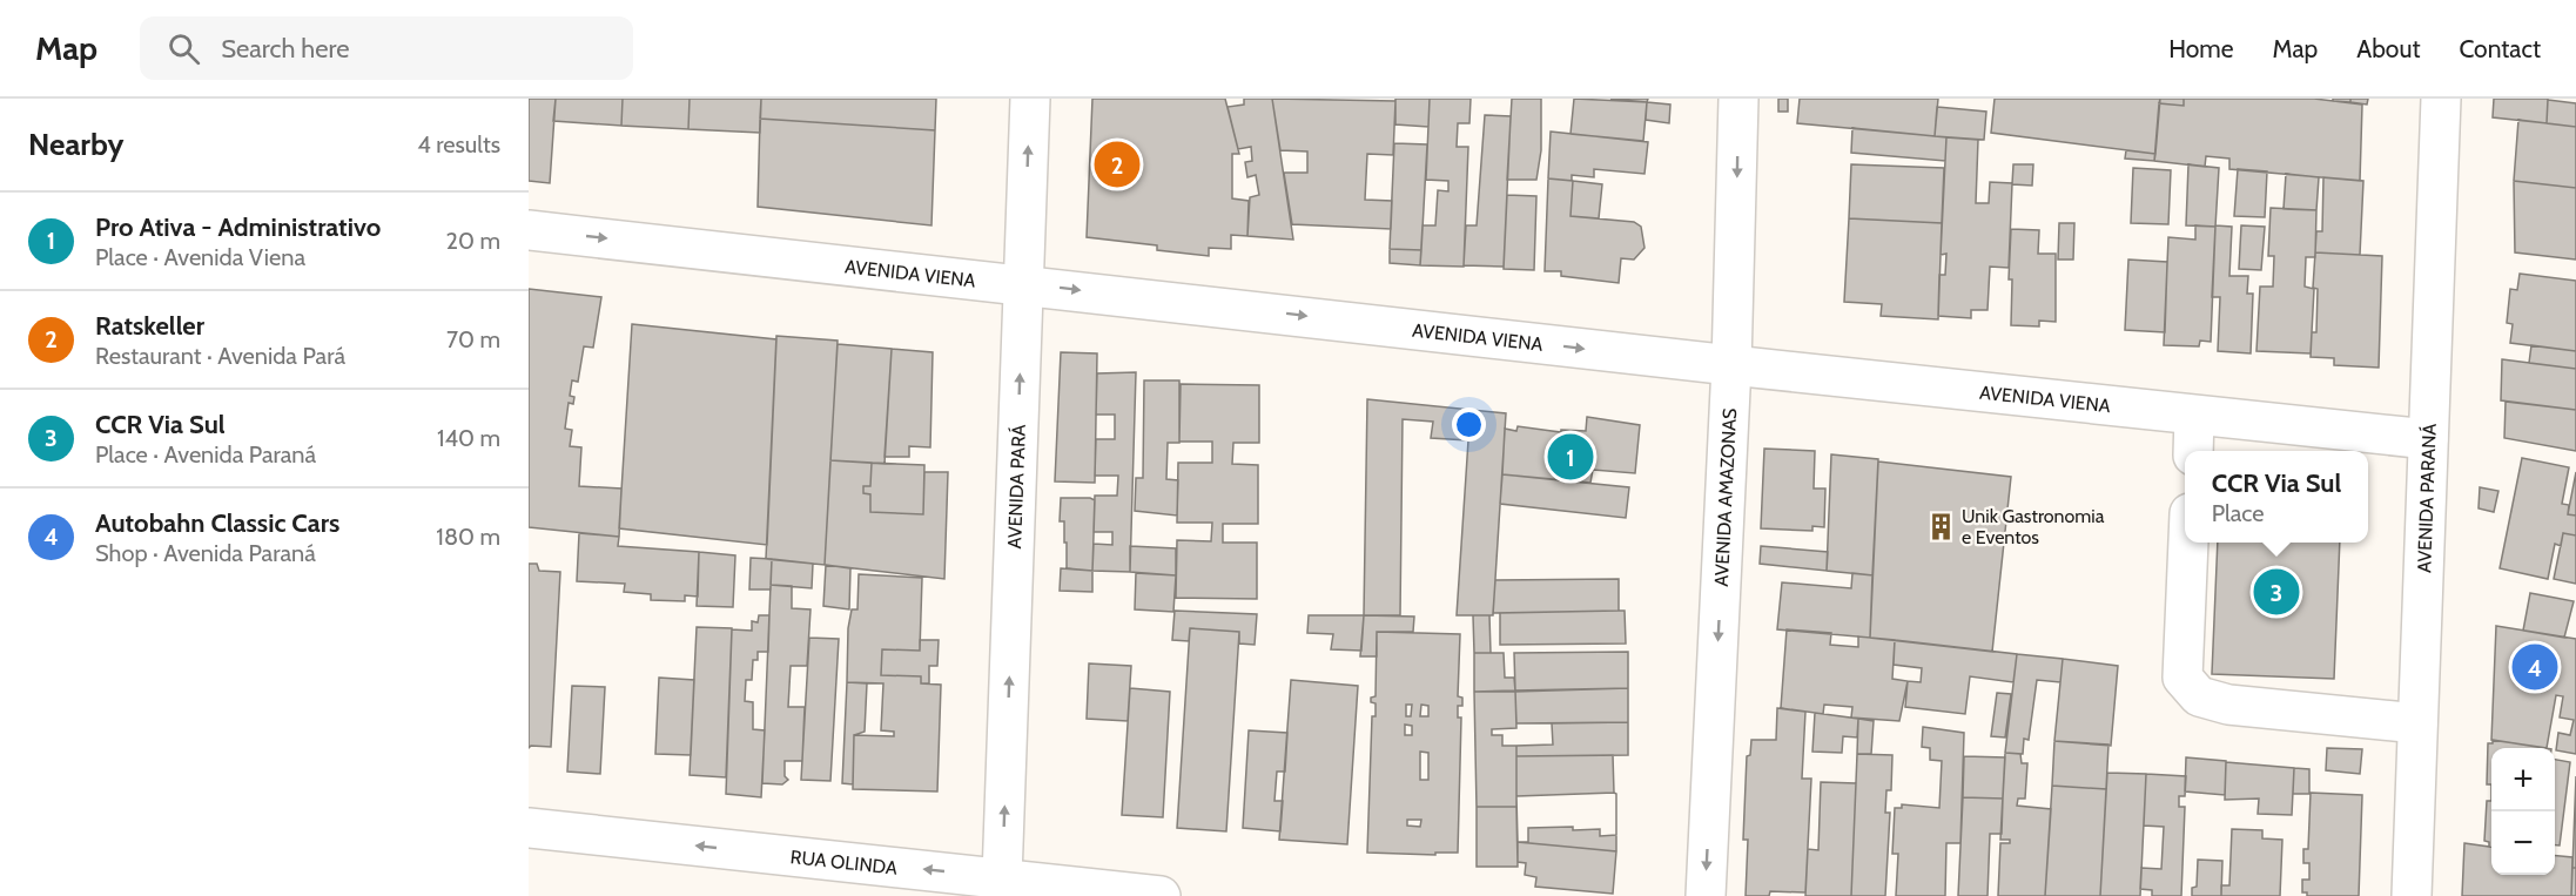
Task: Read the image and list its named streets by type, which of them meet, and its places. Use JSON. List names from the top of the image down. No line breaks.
{"streets":{"street":["AVENIDA VIENA","AVENIDA PARÁ","AVENIDA AMAZONAS","AVENIDA PARANÁ","RUA OLINDA"]},"crossings":[["AVENIDA VIENA","AVENIDA PARÁ"],["AVENIDA VIENA","AVENIDA AMAZONAS"],["AVENIDA VIENA","AVENIDA PARANÁ"],["AVENIDA PARÁ","RUA OLINDA"]],"one_way":["AVENIDA VIENA","AVENIDA PARÁ","AVENIDA AMAZONAS","RUA OLINDA"],"places":{"building":["Unik Gastronomia e Eventos"]},"page":{"header":"Map","search":"Search here","nav":["Home","Map","About","Contact"],"heading":["Nearby","4 results"],"pins":["2","1","3","4"],"list":[{"mark":"1","name":"Pro Ativa - Administrativo","note":"Place · Avenida Viena","value":"20 m"},{"mark":"2","name":"Ratskeller","note":"Restaurant · Avenida Pará","value":"70 m"},{"mark":"3","name":"CCR Via Sul","note":"Place · Avenida Paraná","value":"140 m"},{"mark":"4","name":"Autobahn Classic Cars","note":"Shop · Avenida Paraná","value":"180 m"}],"popup":["CCR Via Sul","Place"],"map_buttons":["+","−"]}}
